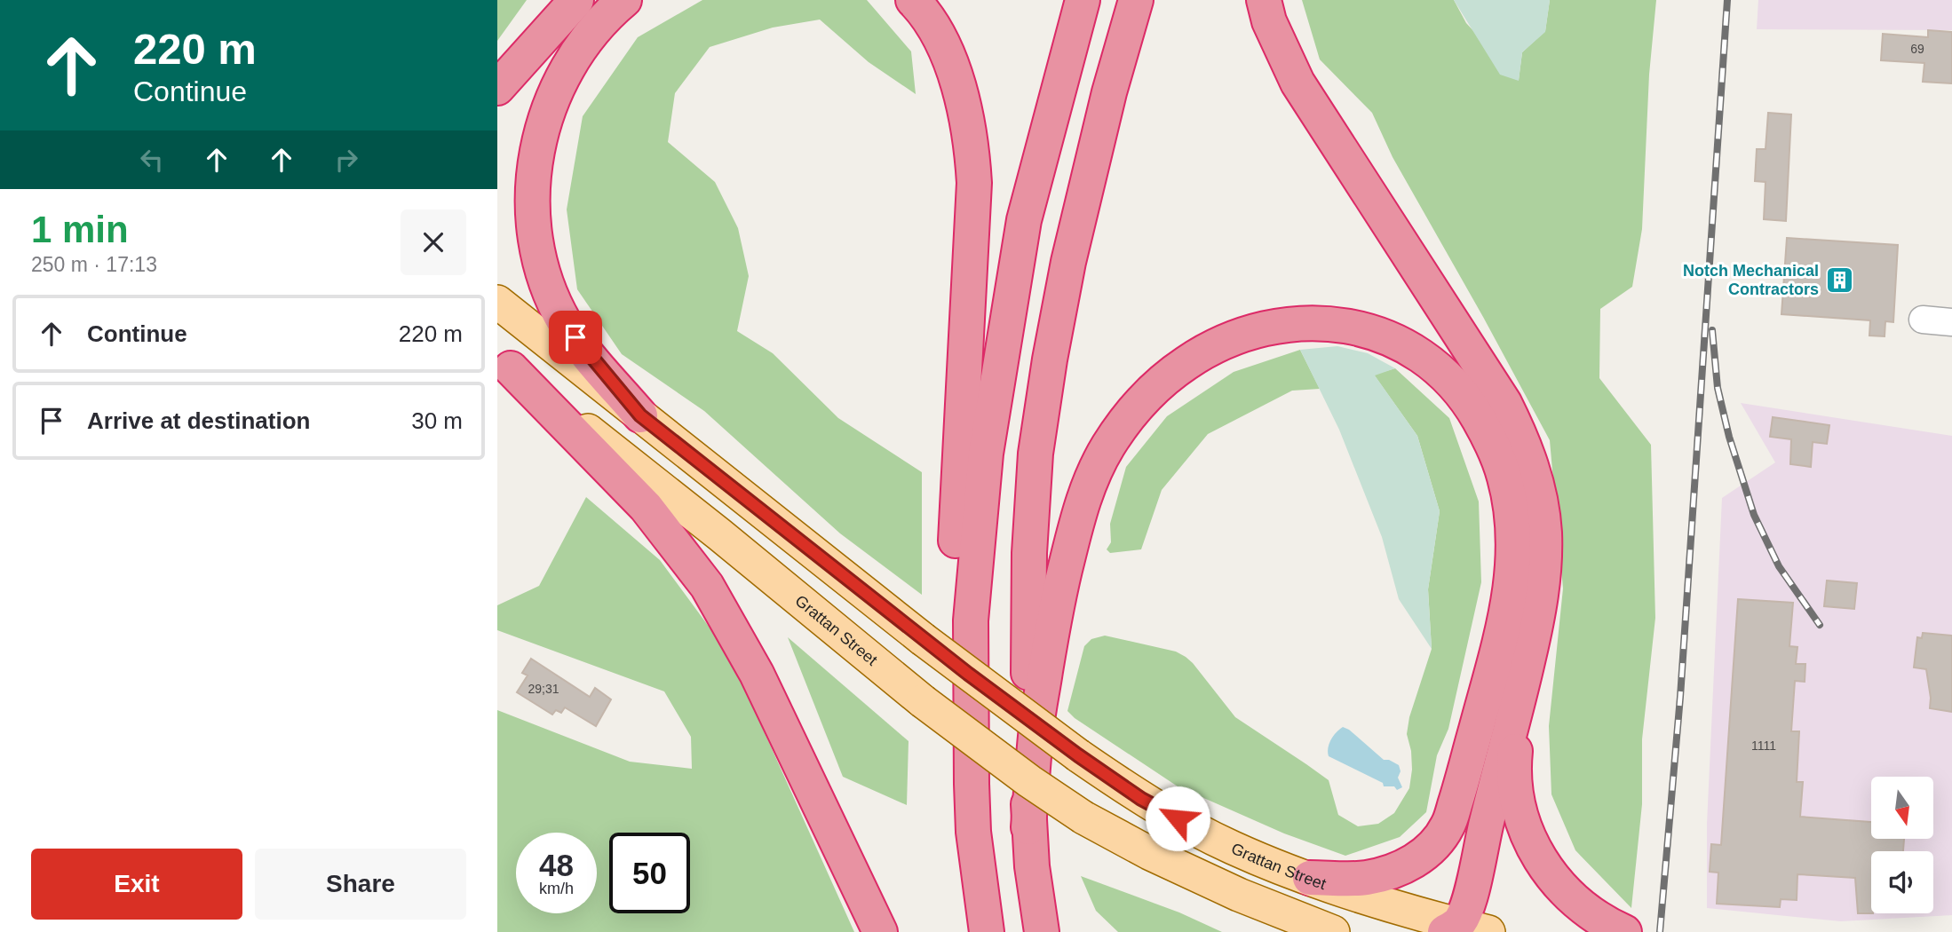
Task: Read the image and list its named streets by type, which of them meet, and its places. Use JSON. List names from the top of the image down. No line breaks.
{"streets":{"main road":["Grattan Street"]},"places":{"building":["Notch Mechanical Contractors"]},"house_numbers":["69","29;31","1111"],"north":"bottom","page":{"turn":["220 m","Continue"],"heading":["1 min","250 m · 17:13"],"list":[{"name":"Continue","value":"220 m"},{"name":"Arrive at destination","value":"30 m"}],"speed":"48 km/h","limit":"50","buttons":["Exit","Share"]}}
